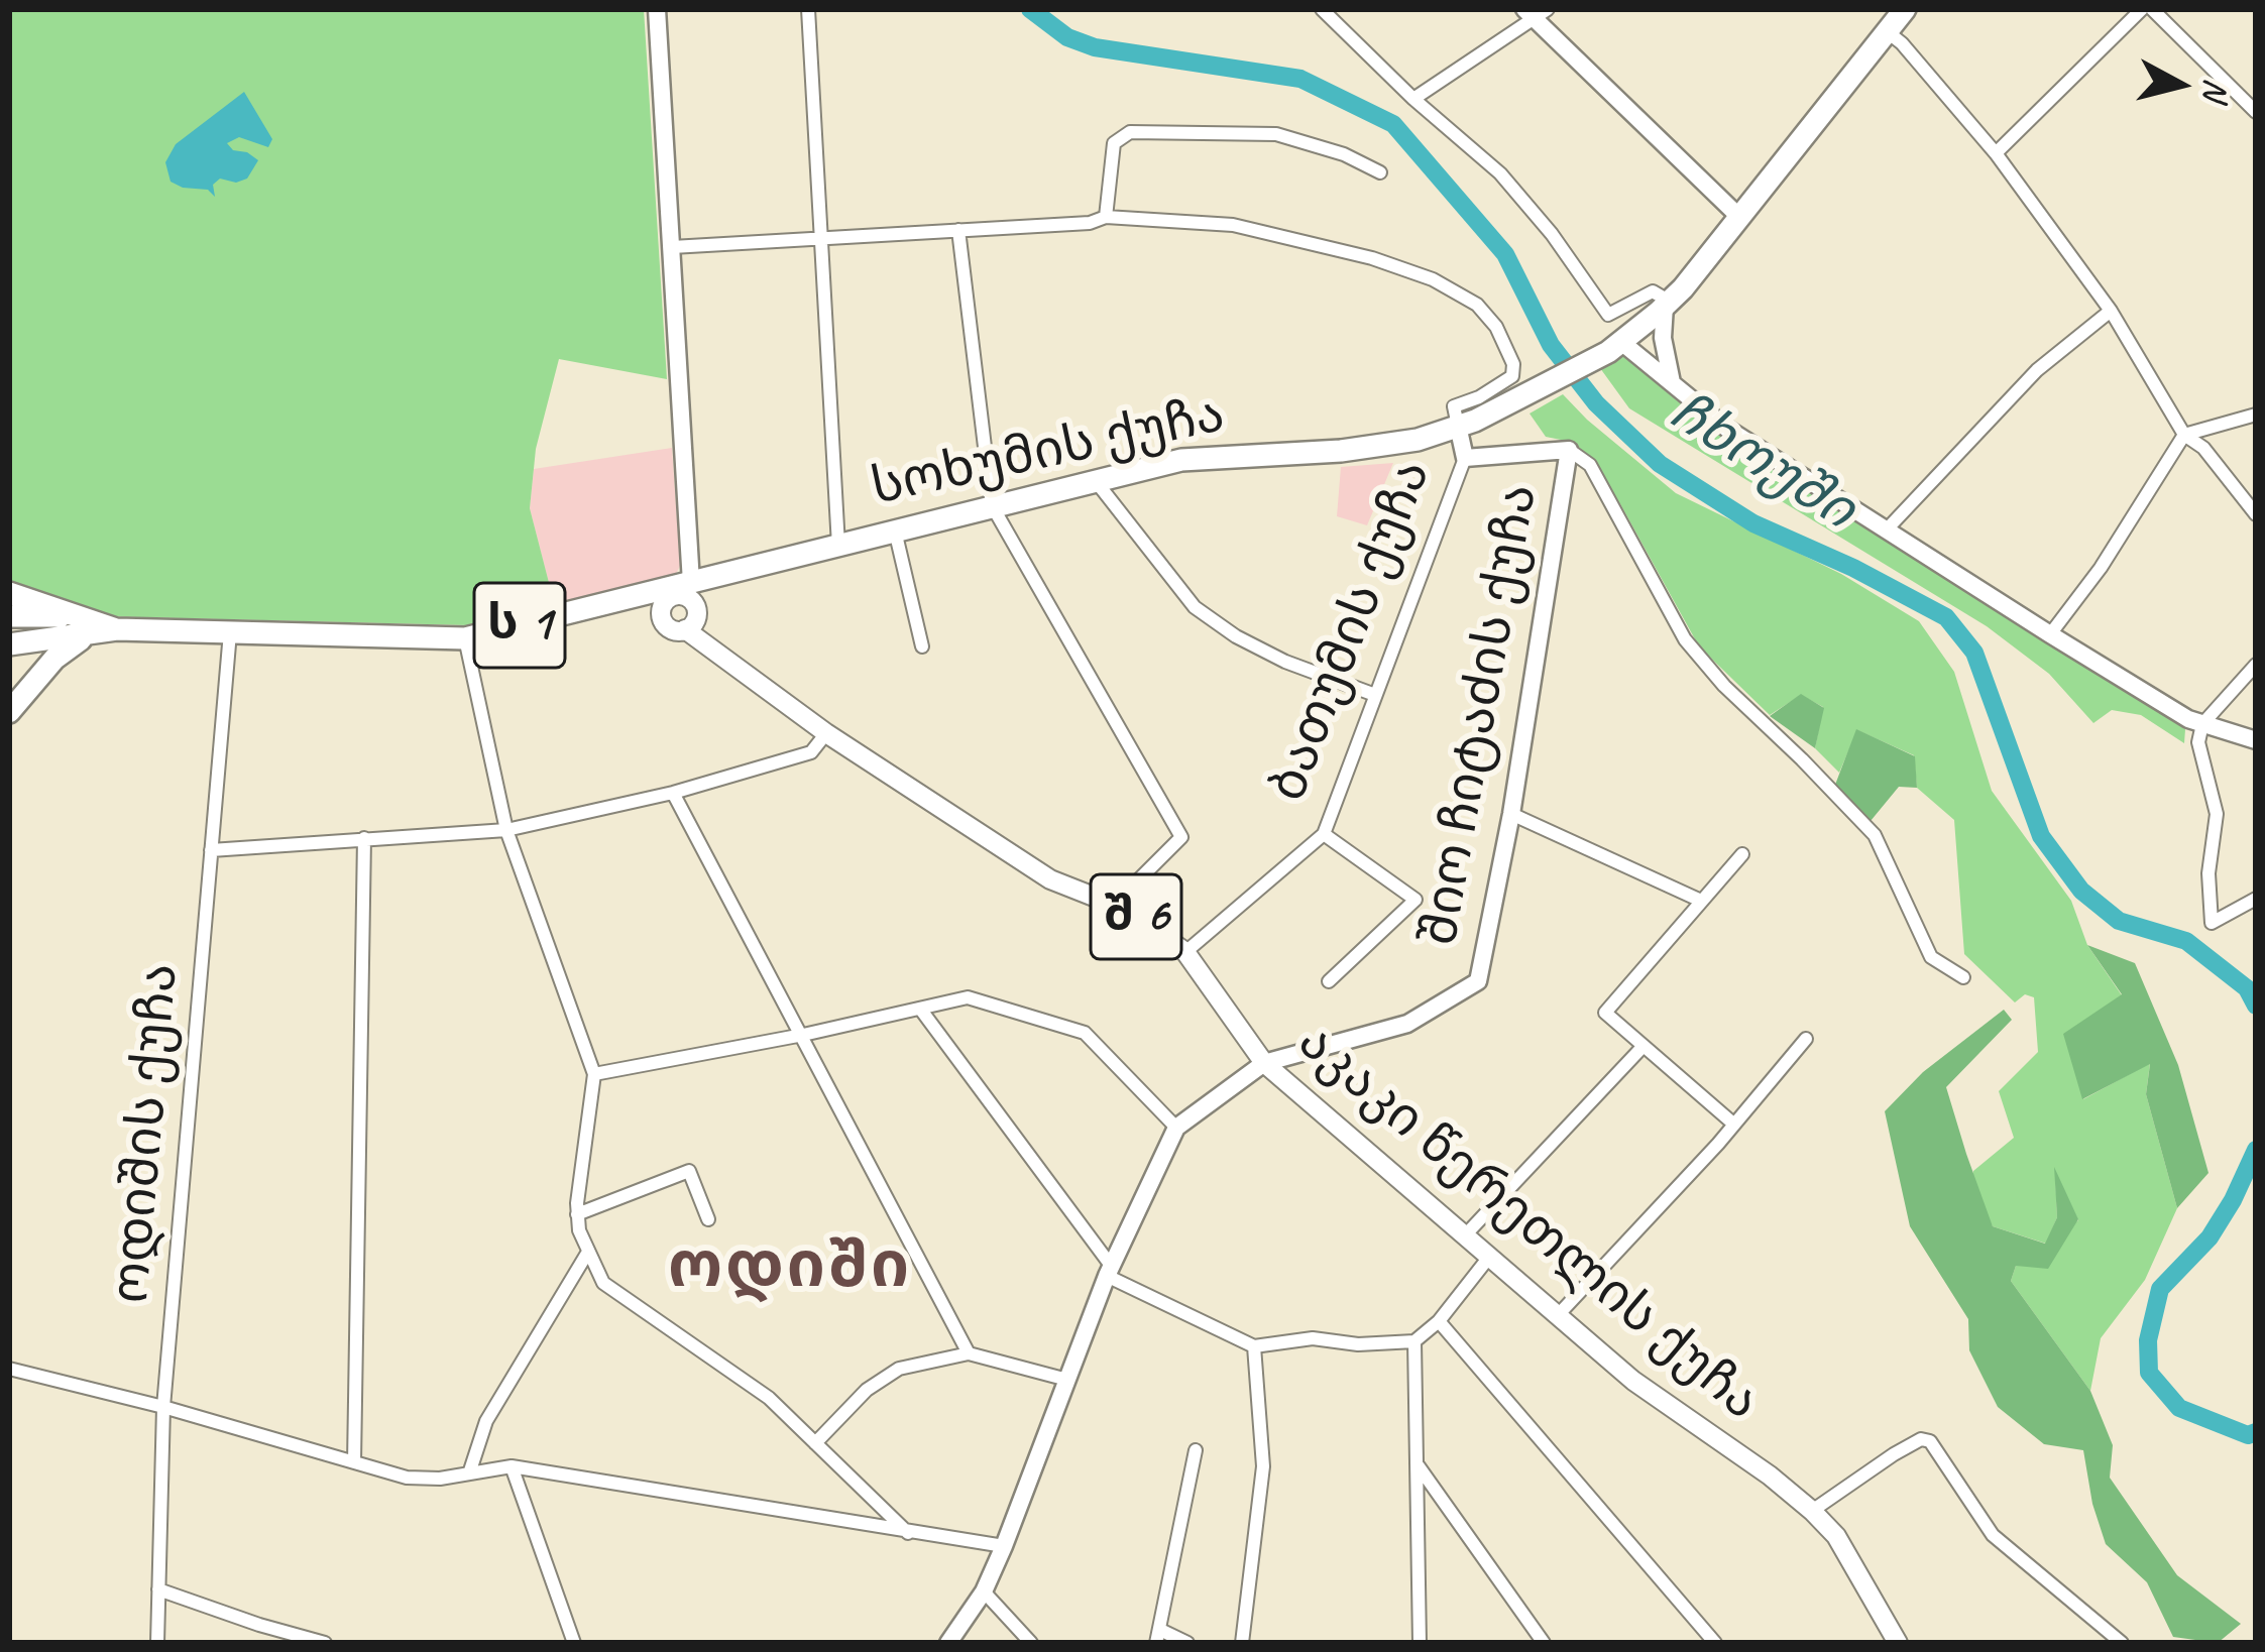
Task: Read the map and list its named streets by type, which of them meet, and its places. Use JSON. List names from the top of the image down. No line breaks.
{"streets":{"highway":["სოხუმის ქუჩა","ს 1"],"main road":["შ 6","აკაკი წერეთლის ქუჩა"],"street":["ბათუმის ქუჩა","შიო ჩიტაძის ქუჩა","ოდიშის ქუჩა"]},"crossings":[["სოხუმის ქუჩა","ს 1"],["სოხუმის ქუჩა","ბათუმის ქუჩა"],["სოხუმის ქუჩა","შ 6"],["სოხუმის ქუჩა","ოდიშის ქუჩა"],["სოხუმის ქუჩა","აკაკი წერეთლის ქუჩა"],["ბათუმის ქუჩა","აკაკი წერეთლის ქუჩა"],["შიო ჩიტაძის ქუჩა","აკაკი წერეთლის ქუჩა"],["შ 6","აკაკი წერეთლის ქუჩა"]],"districts":["ოდიში"],"water":["ჩხოუში"],"north":"right"}
